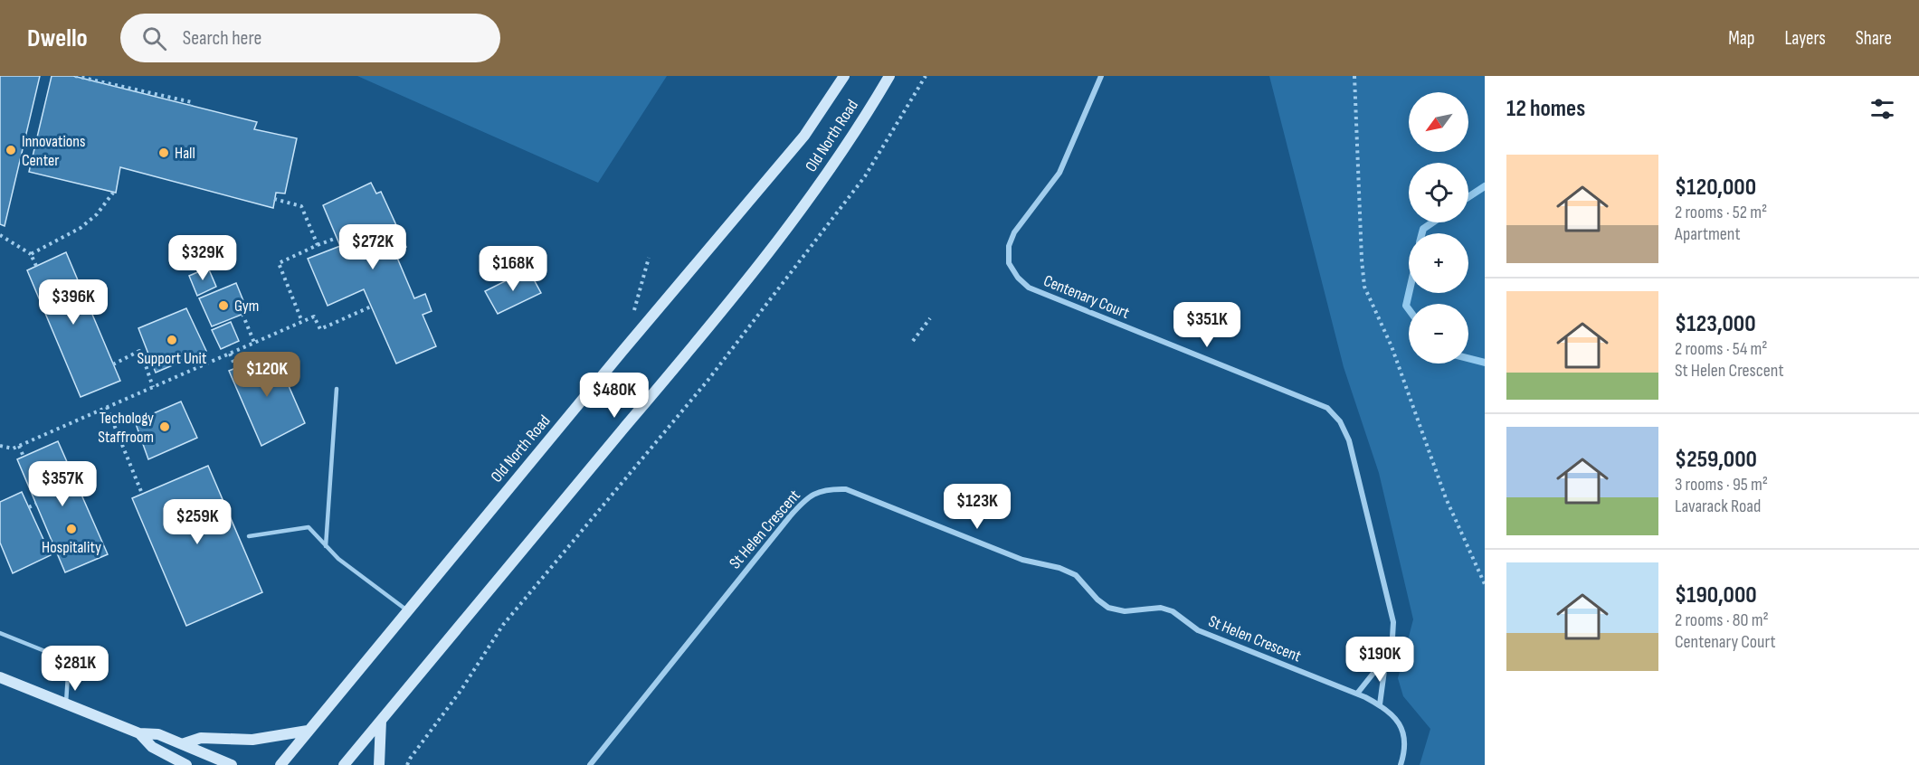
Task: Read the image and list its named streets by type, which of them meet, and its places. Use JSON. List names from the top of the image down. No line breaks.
{"streets":{"main road":["Old North Road"],"street":["Centenary Court","St Helen Crescent"]},"crossings":[["Centenary Court","St Helen Crescent"]],"places":["Innovations Center","Hall","Gym","Support Unit","Techology Staffroom","Hospitality"],"north":"bottom left","page":{"header":"Dwello","search":"Search here","nav":["Map","Layers","Share"],"heading":"12 homes","map_buttons":["+","−"],"list":[{"name":"$120,000","note":"2 rooms · 52 m² · Apartment"},{"name":"$123,000","note":"2 rooms · 54 m² · St Helen Crescent"},{"name":"$259,000","note":"3 rooms · 95 m² · Lavarack Road"},{"name":"$190,000","note":"2 rooms · 80 m² · Centenary Court"}],"price":["$272K","$329K","$168K","$396K","$351K","$120K","$480K","$357K","$123K","$259K","$190K","$281K"]}}
